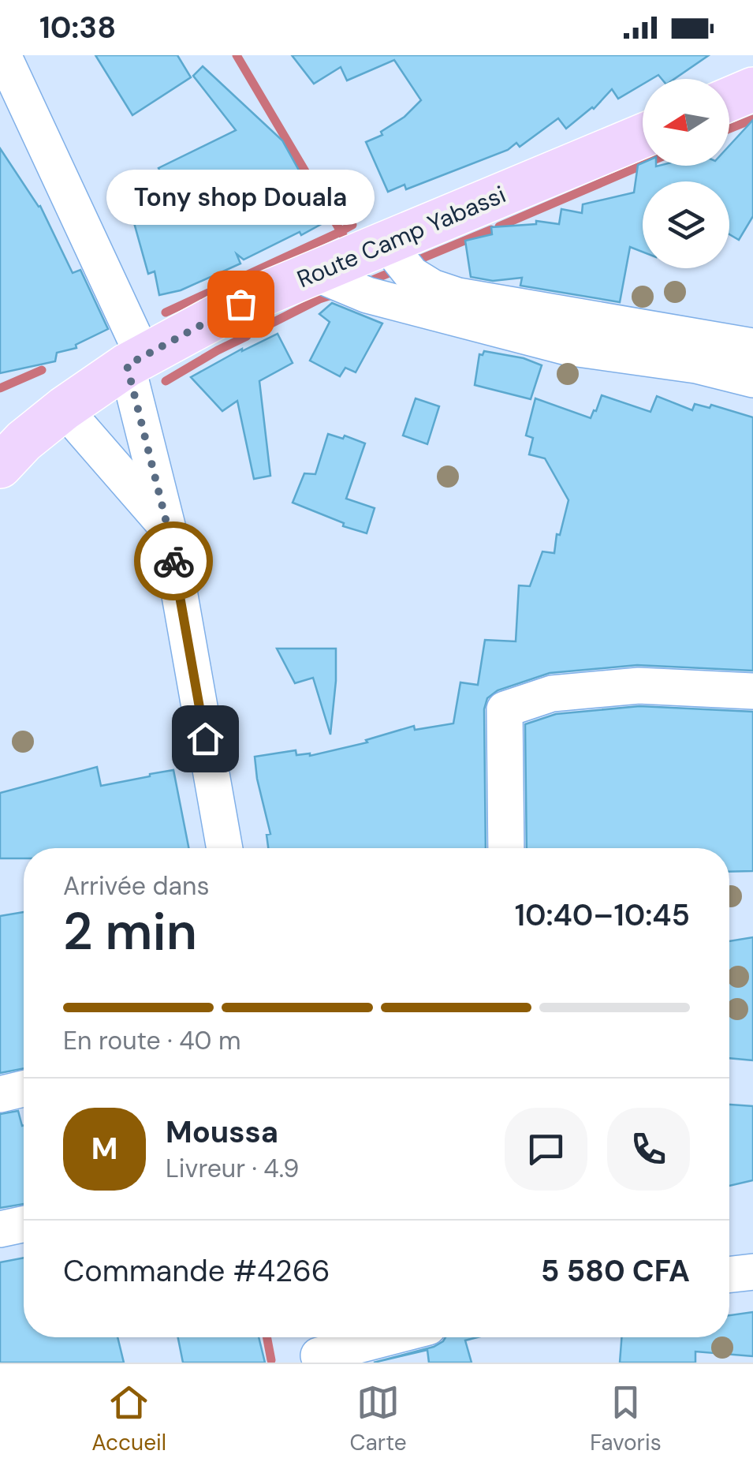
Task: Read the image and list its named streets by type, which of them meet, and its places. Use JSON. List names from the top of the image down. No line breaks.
{"streets":{"main road":["Route Camp Yabassi"]},"places":["Tony shop Douala"],"north":"left","page":{"status":"10:38","bubble":"Tony shop Douala","heading":["2 min","Arrivée dans","10:40–10:45"],"panel":["Moussa","Livreur · 4.9","Commande #4266","5 580 CFA"],"bar":"En route · 40 m","round":"M","tabs":["Accueil","Carte","Favoris"]}}
